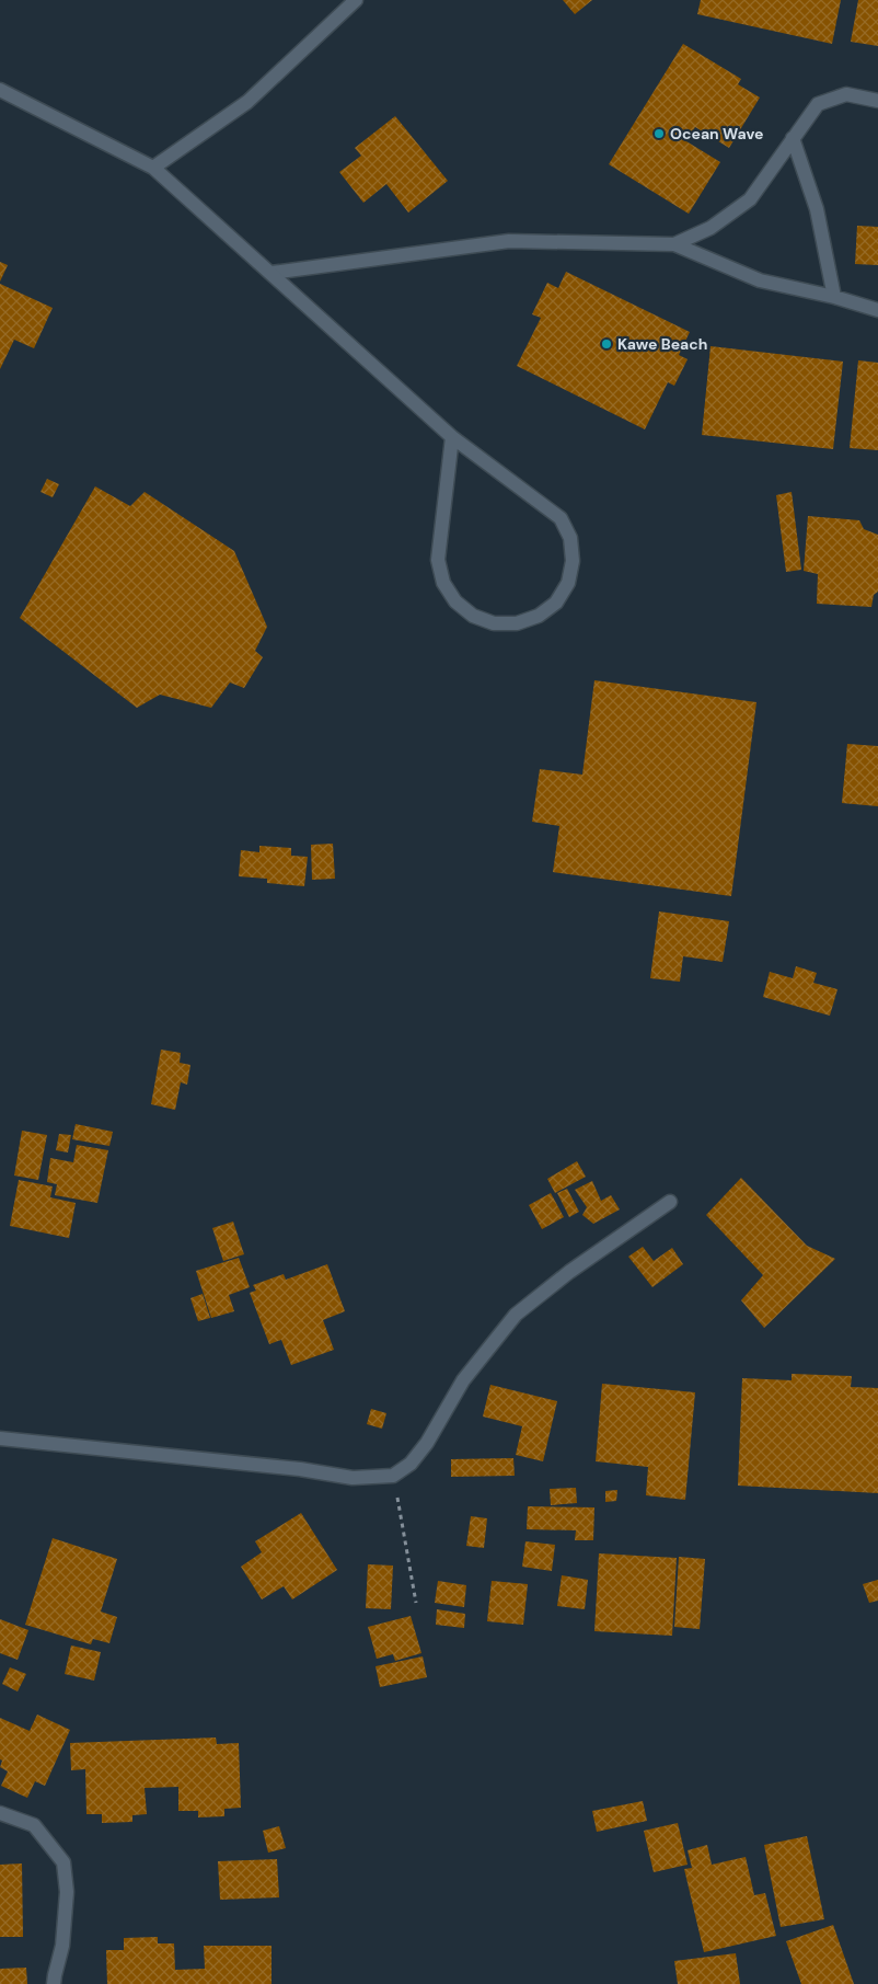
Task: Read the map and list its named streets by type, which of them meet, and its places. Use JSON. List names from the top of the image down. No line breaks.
{"places":["Ocean Wave","Kawe Beach"]}
